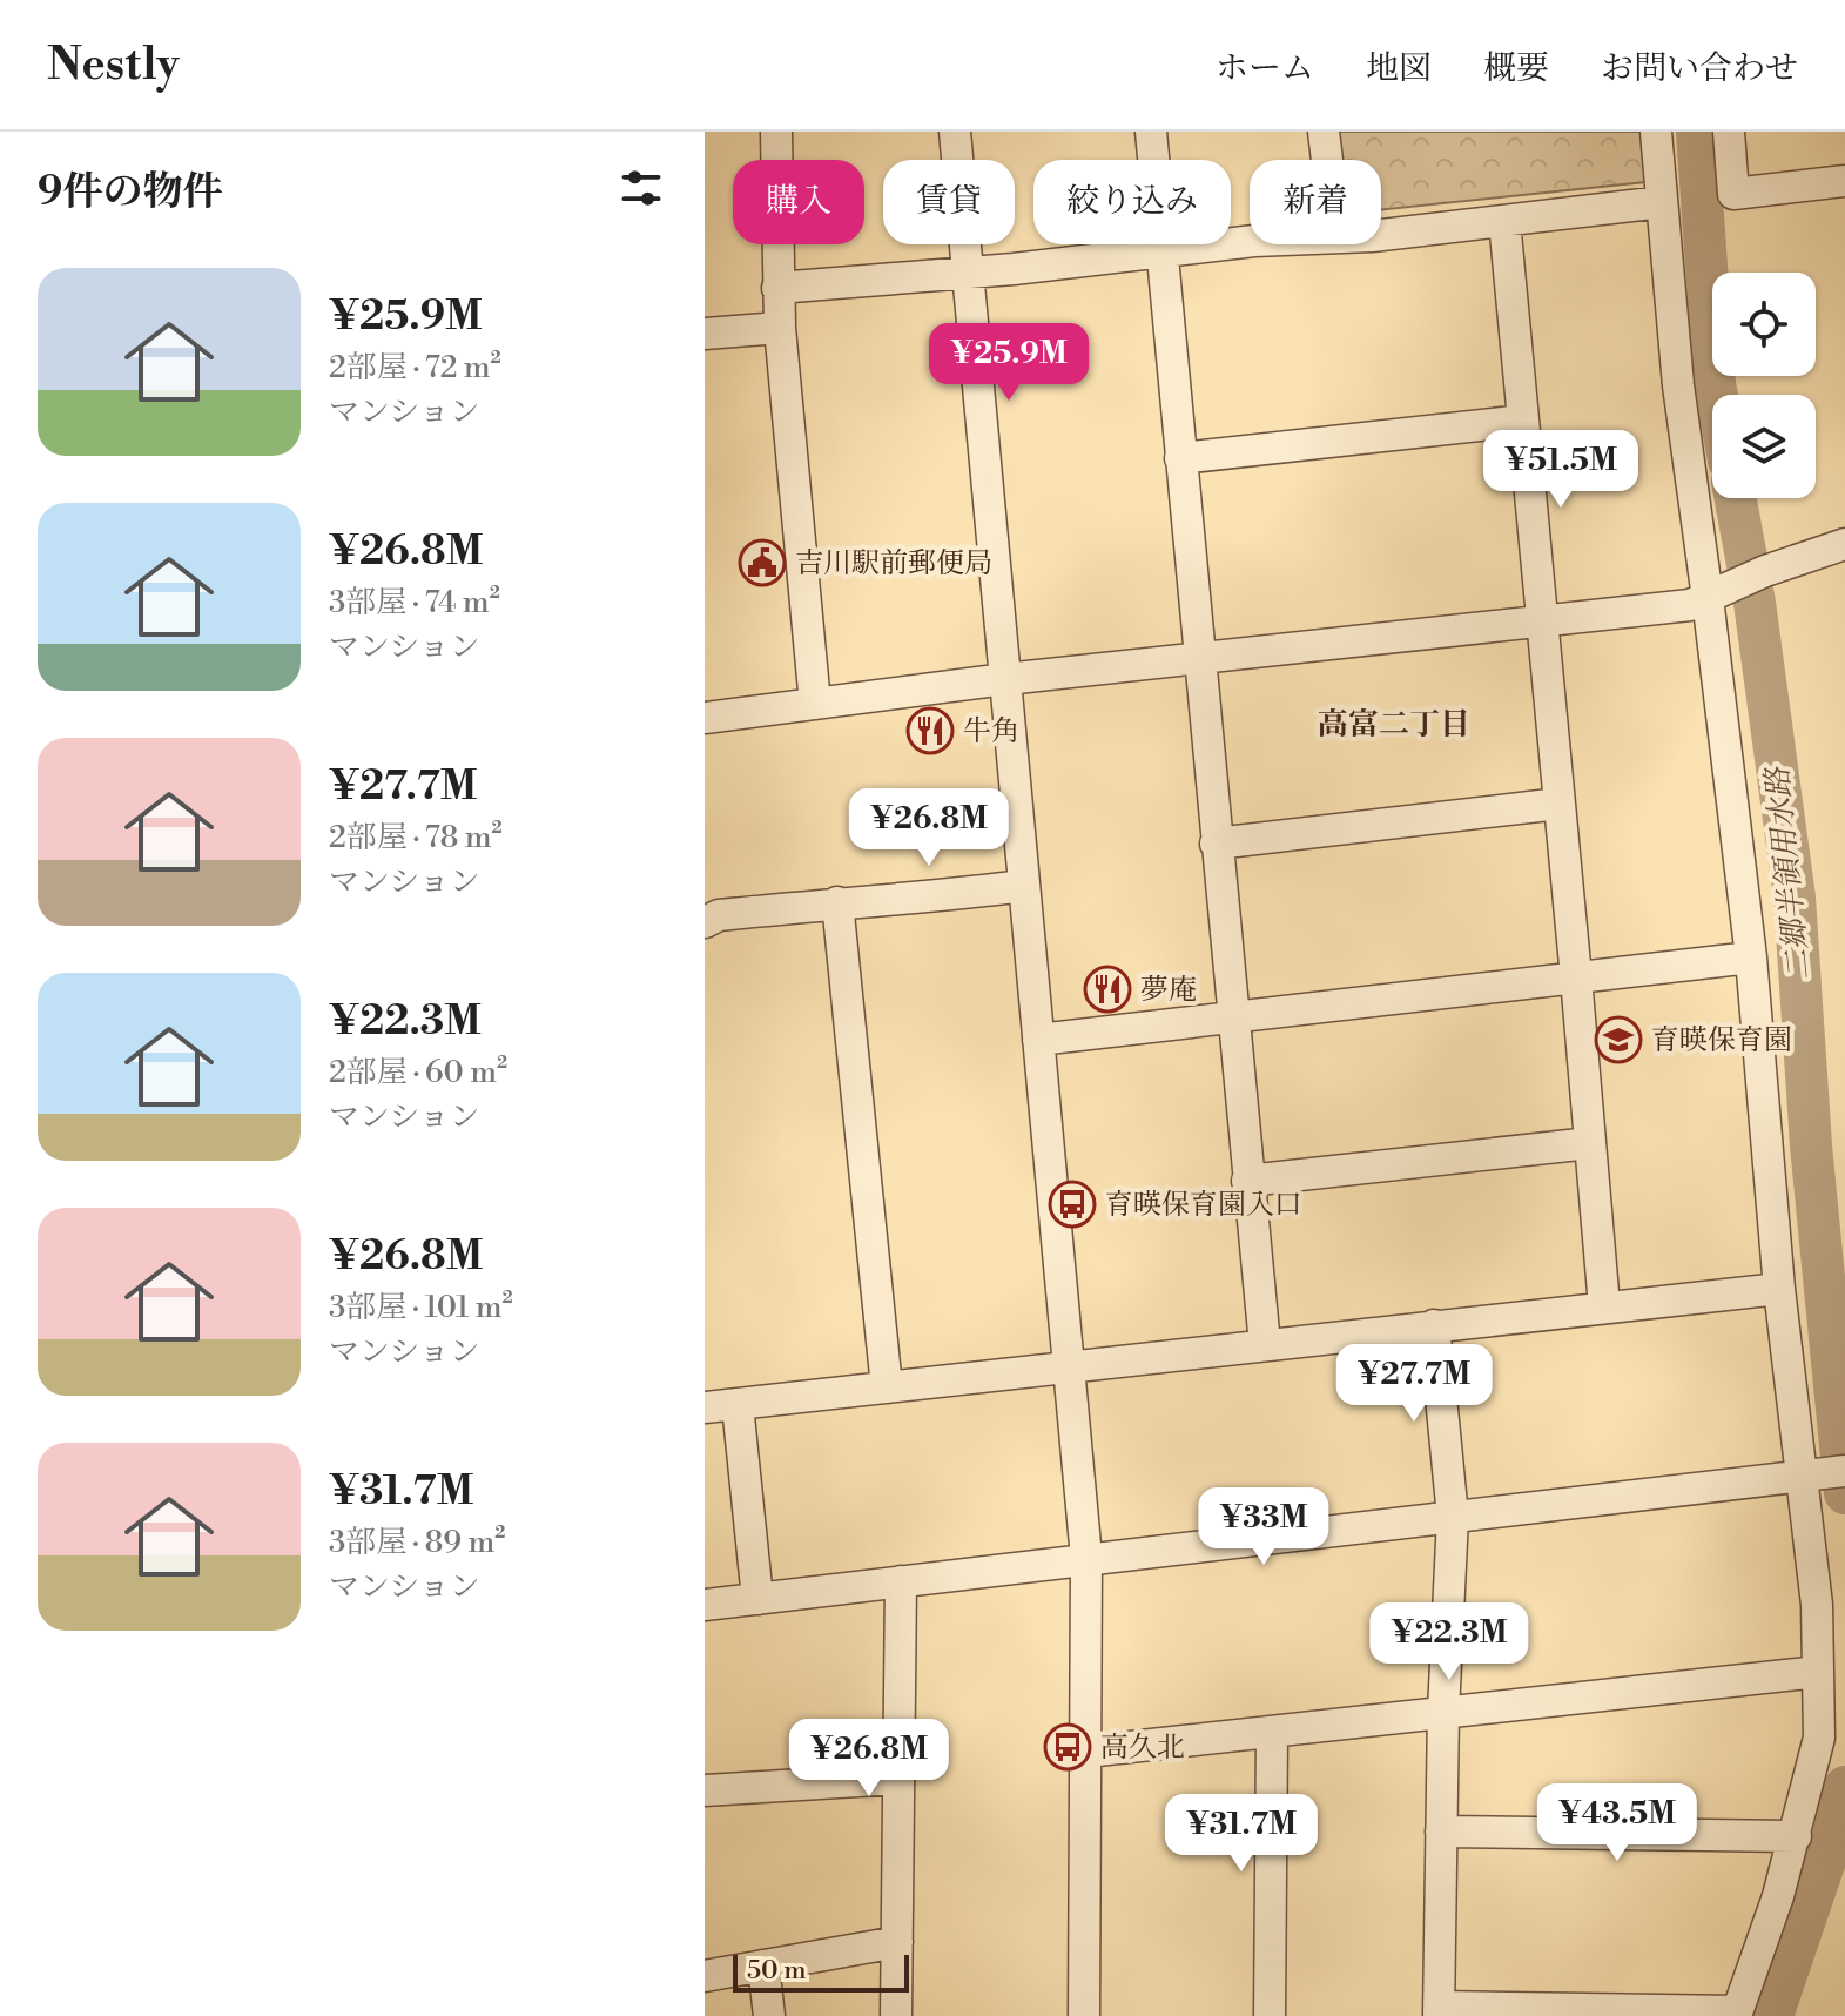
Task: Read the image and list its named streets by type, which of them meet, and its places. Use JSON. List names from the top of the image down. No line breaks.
{"districts":["高富二丁目"],"water":["二郷半領用水路"],"places":{"public building":["吉川駅前郵便局"],"restaurant":["牛角","夢庵"],"school or university":["育暎保育園"],"bus stop":["育暎保育園入口","高久北"]},"scale_bar":"50 m","page":{"header":"Nestly","nav":["ホーム","地図","概要","お問い合わせ"],"heading":"9件の物件","chip":["購入","賃貸","絞り込み","新着"],"list":[{"name":"¥25.9M","note":"2部屋 · 72 m² · マンション"},{"name":"¥26.8M","note":"3部屋 · 74 m² · マンション"},{"name":"¥27.7M","note":"2部屋 · 78 m² · マンション"},{"name":"¥22.3M","note":"2部屋 · 60 m² · マンション"},{"name":"¥26.8M","note":"3部屋 · 101 m² · マンション"},{"name":"¥31.7M","note":"3部屋 · 89 m² · マンション"}],"price":["¥25.9M","¥51.5M","¥26.8M","¥27.7M","¥33M","¥22.3M","¥26.8M","¥43.5M","¥31.7M"],"scale":"50 m"}}
